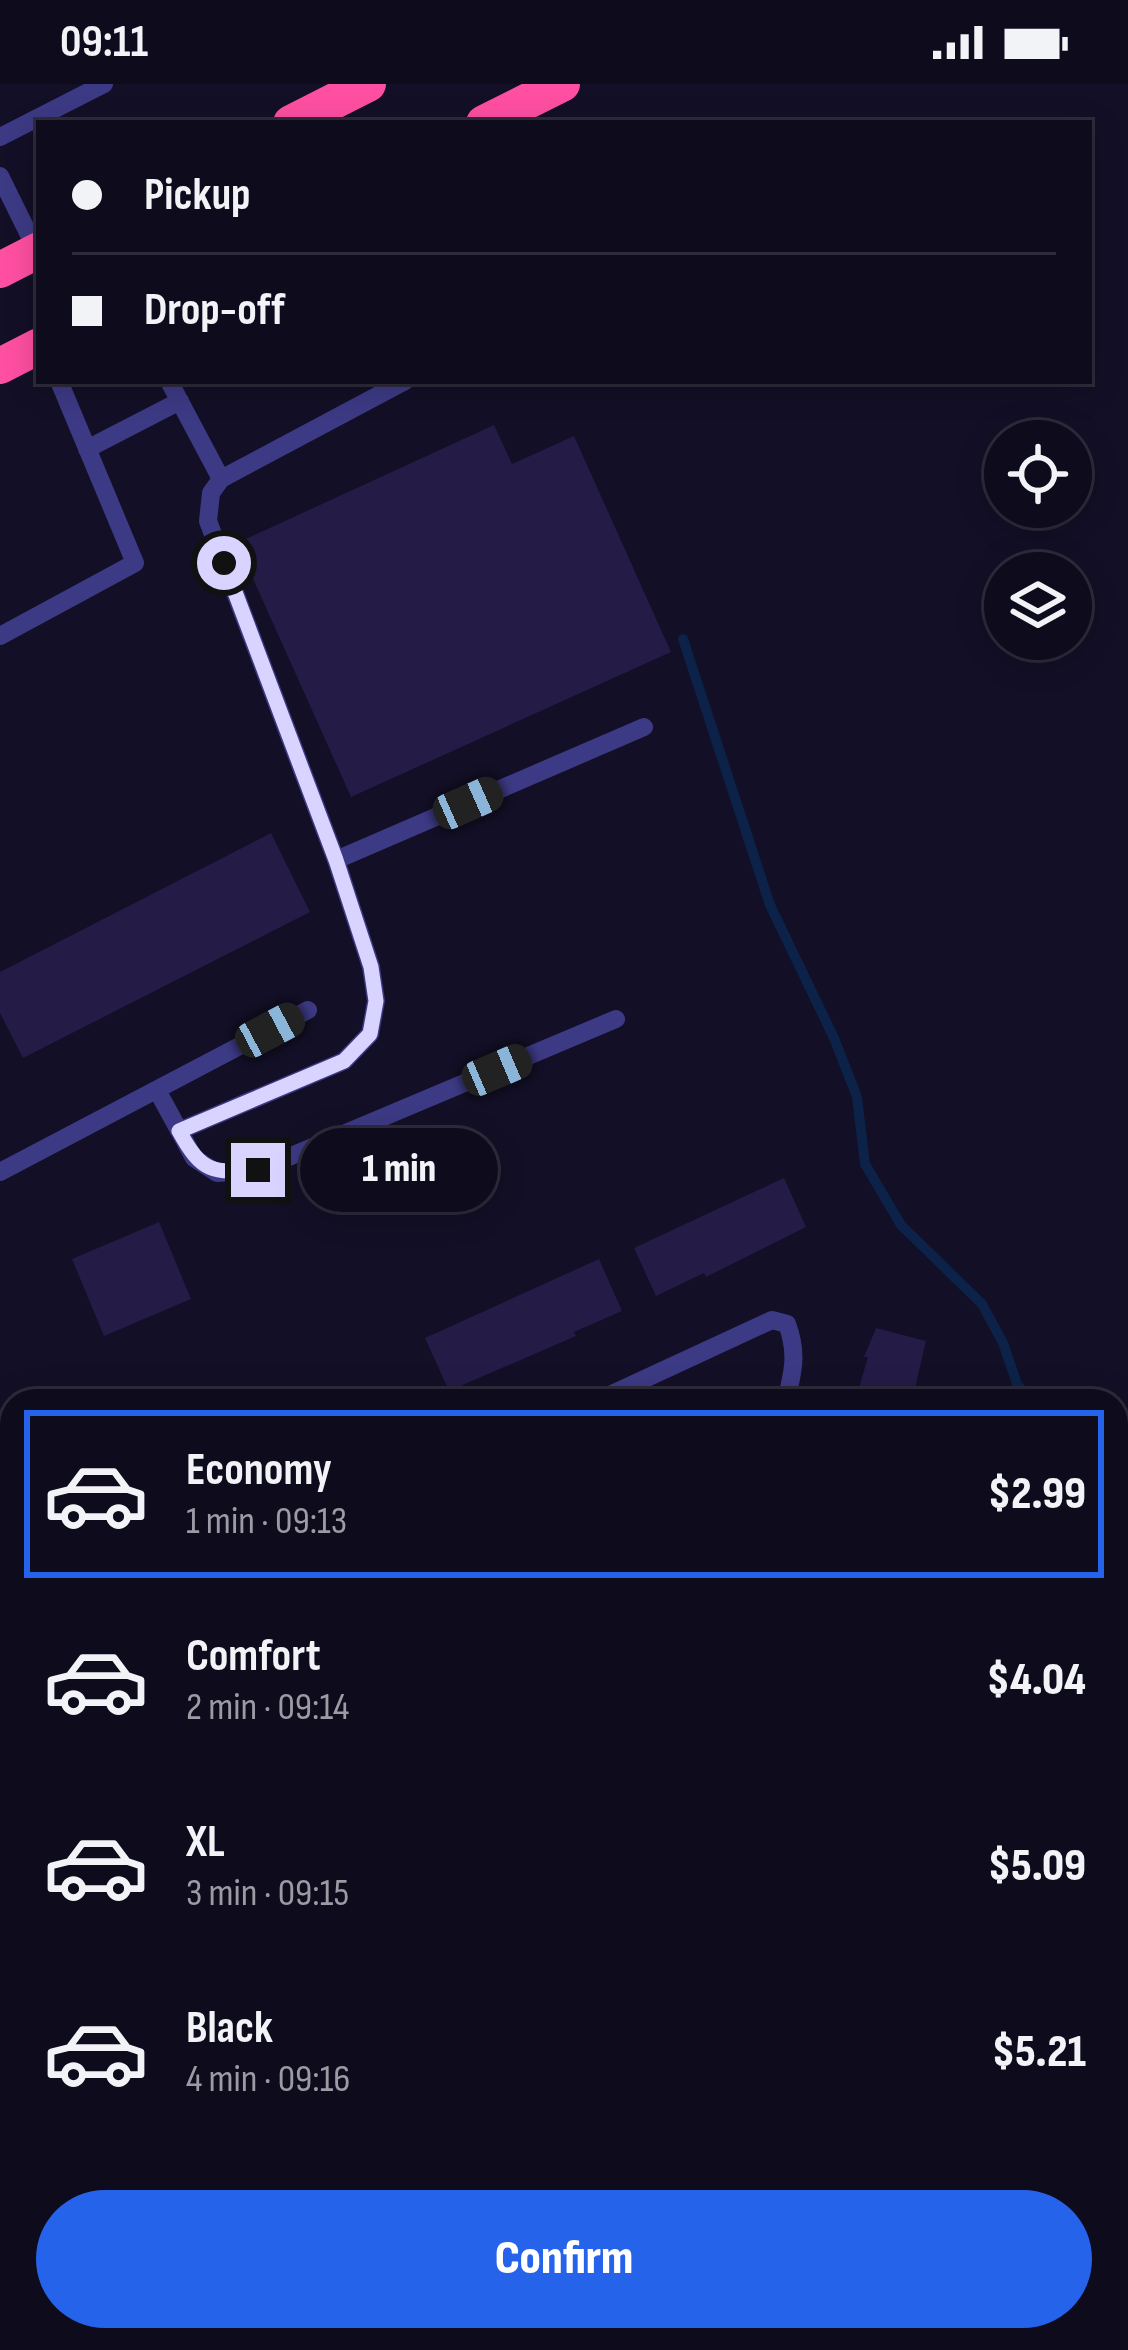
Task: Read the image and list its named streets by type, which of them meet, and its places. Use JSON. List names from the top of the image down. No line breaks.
{"page":{"status":"09:11","banner":["Pickup","Drop-off"],"bubble":"1 min","list":[{"name":"Economy","note":"1 min · 09:13","value":"$2.99"},{"name":"Comfort","note":"2 min · 09:14","value":"$4.04"},{"name":"XL","note":"3 min · 09:15","value":"$5.09"},{"name":"Black","note":"4 min · 09:16","value":"$5.21"}],"buttons":"Confirm"}}
